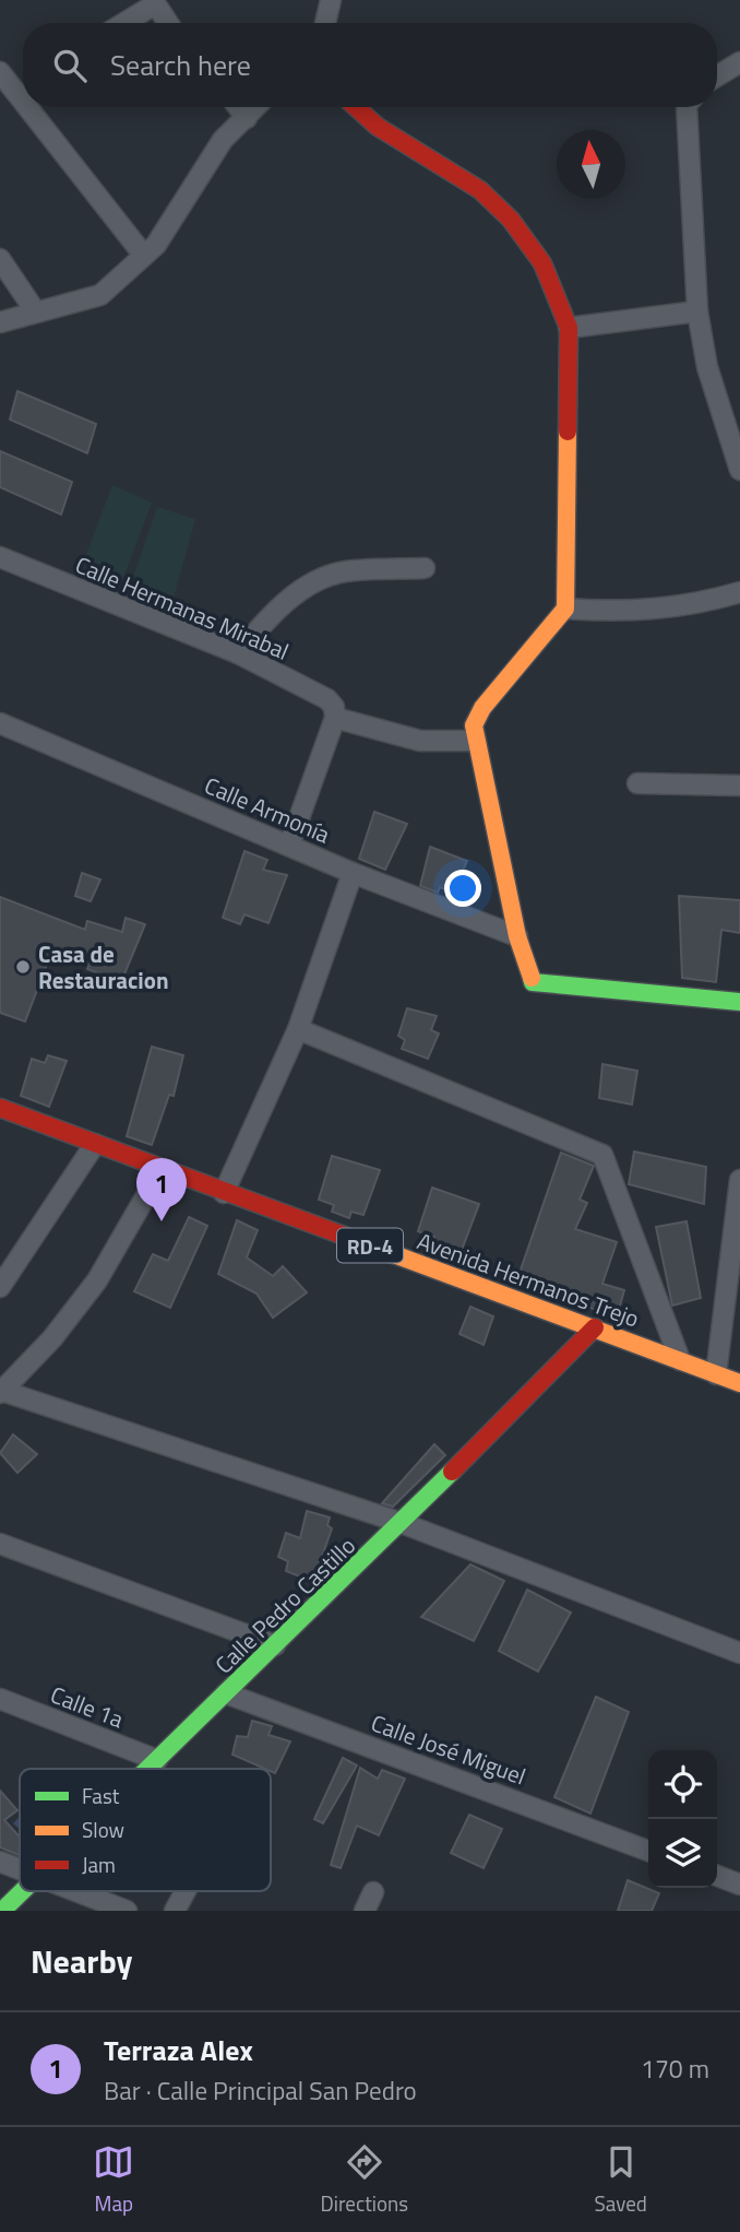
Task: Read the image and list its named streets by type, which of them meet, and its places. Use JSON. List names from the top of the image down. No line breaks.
{"streets":{"street":["Calle Hermanas Mirabal","Calle Armonía","RD-4","Avenida Hermanos Trejo","Calle Pedro Castillo","Calle 1a","Calle José Miguel"]},"crossings":[["Avenida Hermanos Trejo","Calle Pedro Castillo"],["Calle Pedro Castillo","Calle 1a"],["Calle Pedro Castillo","Calle José Miguel"]],"places":["Casa de Restauracion"],"legend":["Fast","Slow","Jam"],"north":"top","page":{"search":"Search here","pins":"1","heading":"Nearby","list":[{"mark":"1","name":"Terraza Alex","note":"Bar · Calle Principal San Pedro","value":"170 m"}],"nav":["Map","Directions","Saved"]}}
